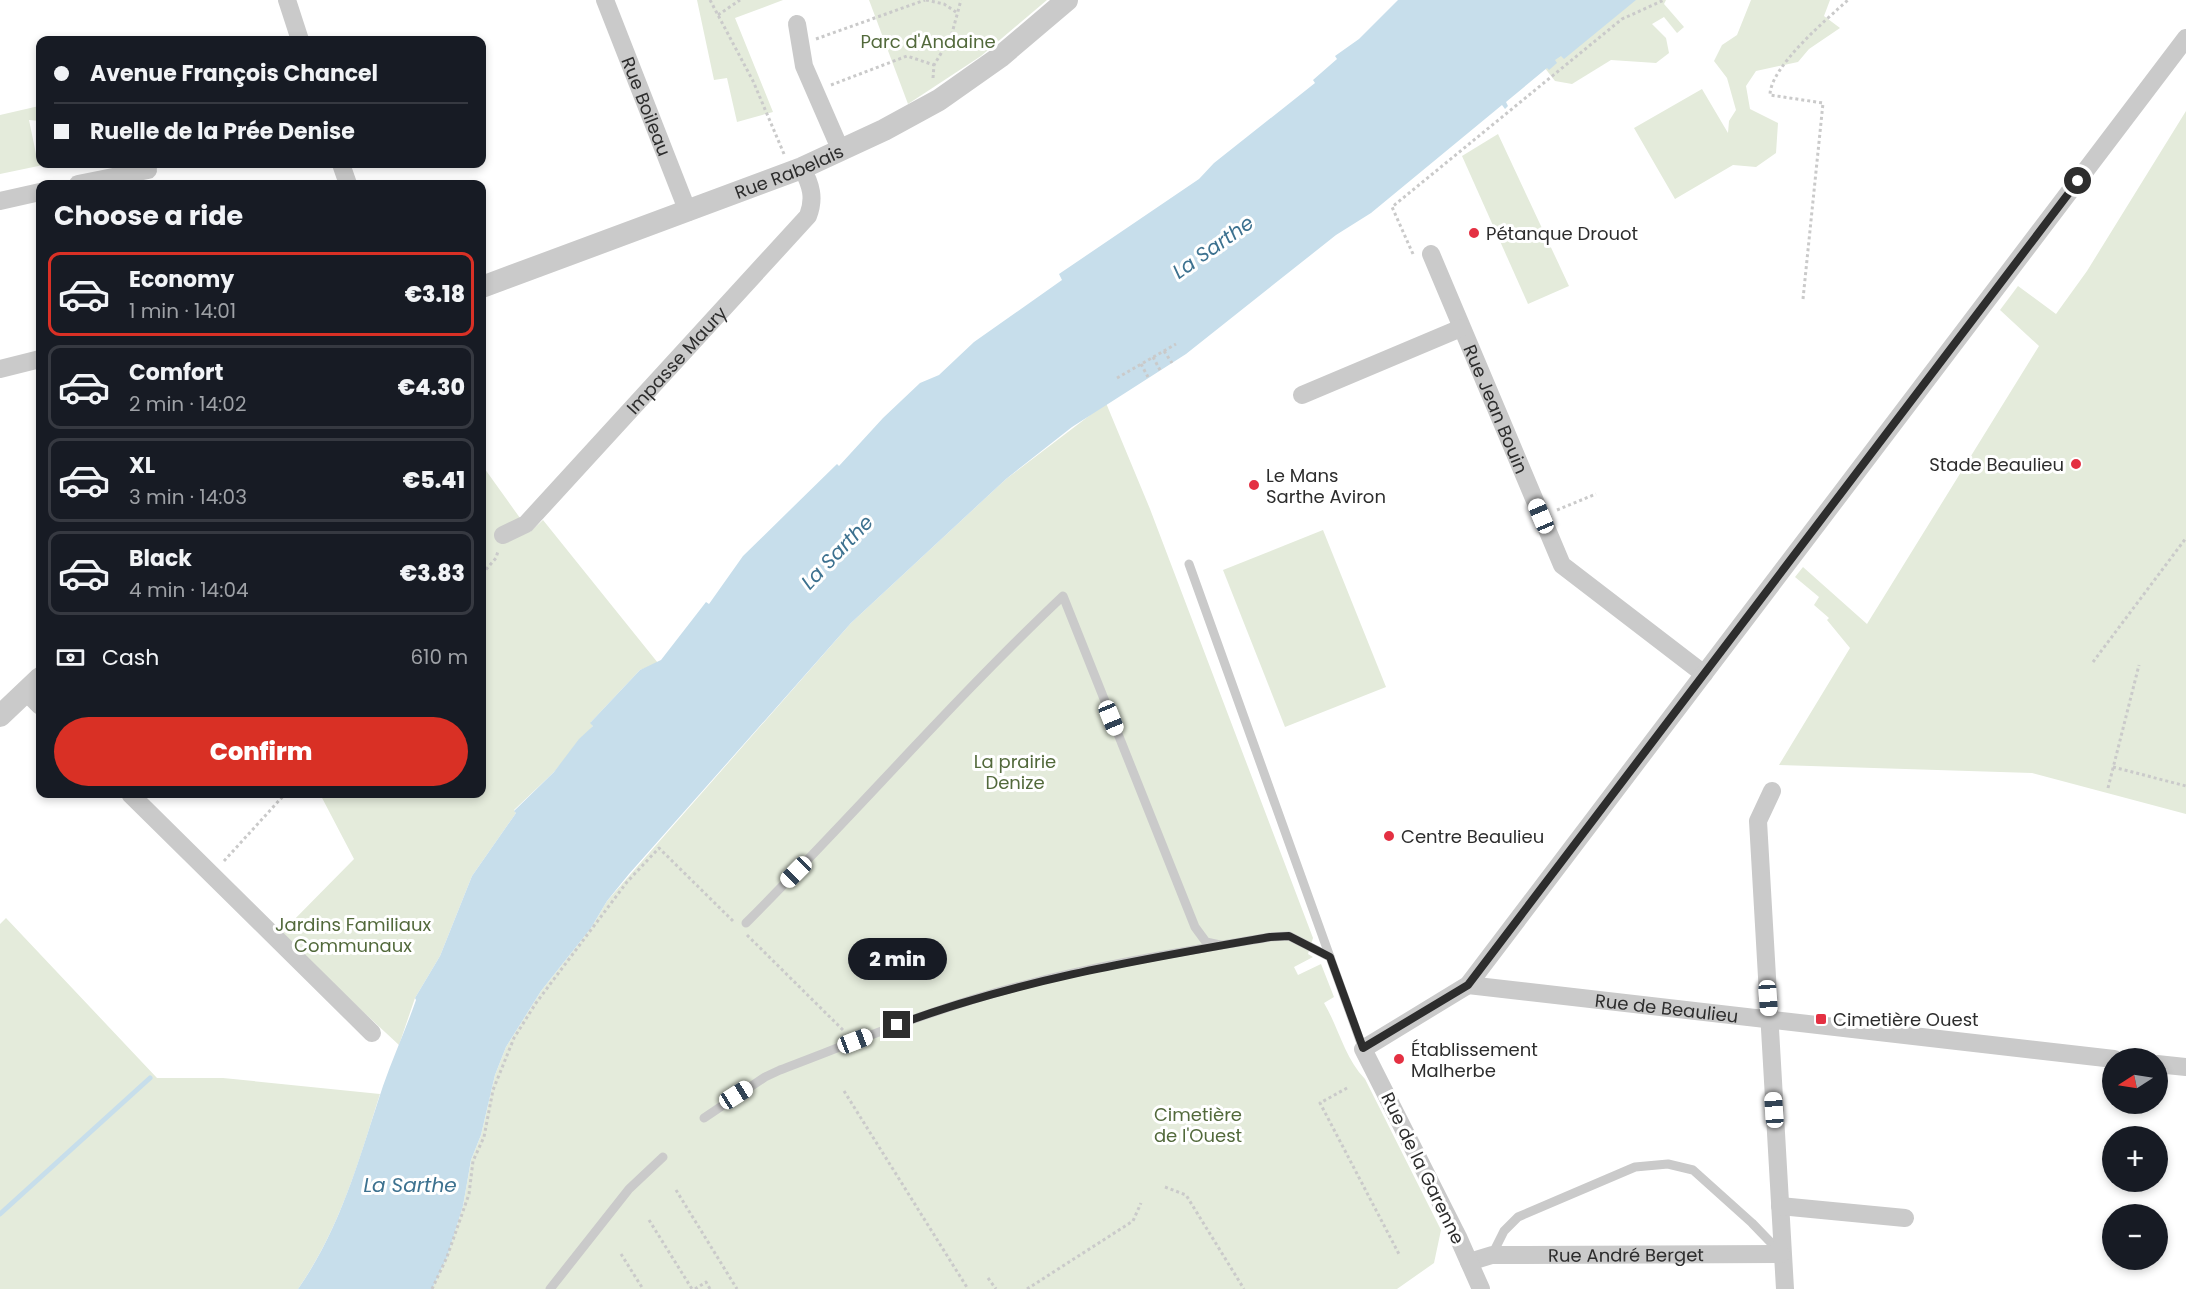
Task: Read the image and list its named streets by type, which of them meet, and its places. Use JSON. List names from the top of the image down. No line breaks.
{"streets":{"street":["Rue Boileau","Rue Rabelais","Impasse Maury","Rue Jean Bouin","Rue de Beaulieu","Rue de la Garenne","Rue André Berget"]},"crossings":[["Rue Boileau","Rue Rabelais"],["Rue Rabelais","Impasse Maury"],["Rue de la Garenne","Rue André Berget"]],"water":["La Sarthe"],"parks":["Parc d'Andaine","La prairie Denize","Jardins Familiaux Communaux","Cimetière de l'Ouest"],"places":{"other":["Pétanque Drouot","Stade Beaulieu","Le Mans Sarthe Aviron","Centre Beaulieu","Établissement Malherbe"],"transit":["Cimetière Ouest"]},"north":"left","page":{"banner":["Avenue François Chancel","Ruelle de la Prée Denise"],"heading":"Choose a ride","list":[{"name":"Economy","note":"1 min · 14:01","value":"€3.18"},{"name":"Comfort","note":"2 min · 14:02","value":"€4.30"},{"name":"XL","note":"3 min · 14:03","value":"€5.41"},{"name":"Black","note":"4 min · 14:04","value":"€3.83"}],"pay":["Cash","610 m"],"buttons":"Confirm","bubble":"2 min","map_buttons":["+","−"]}}
